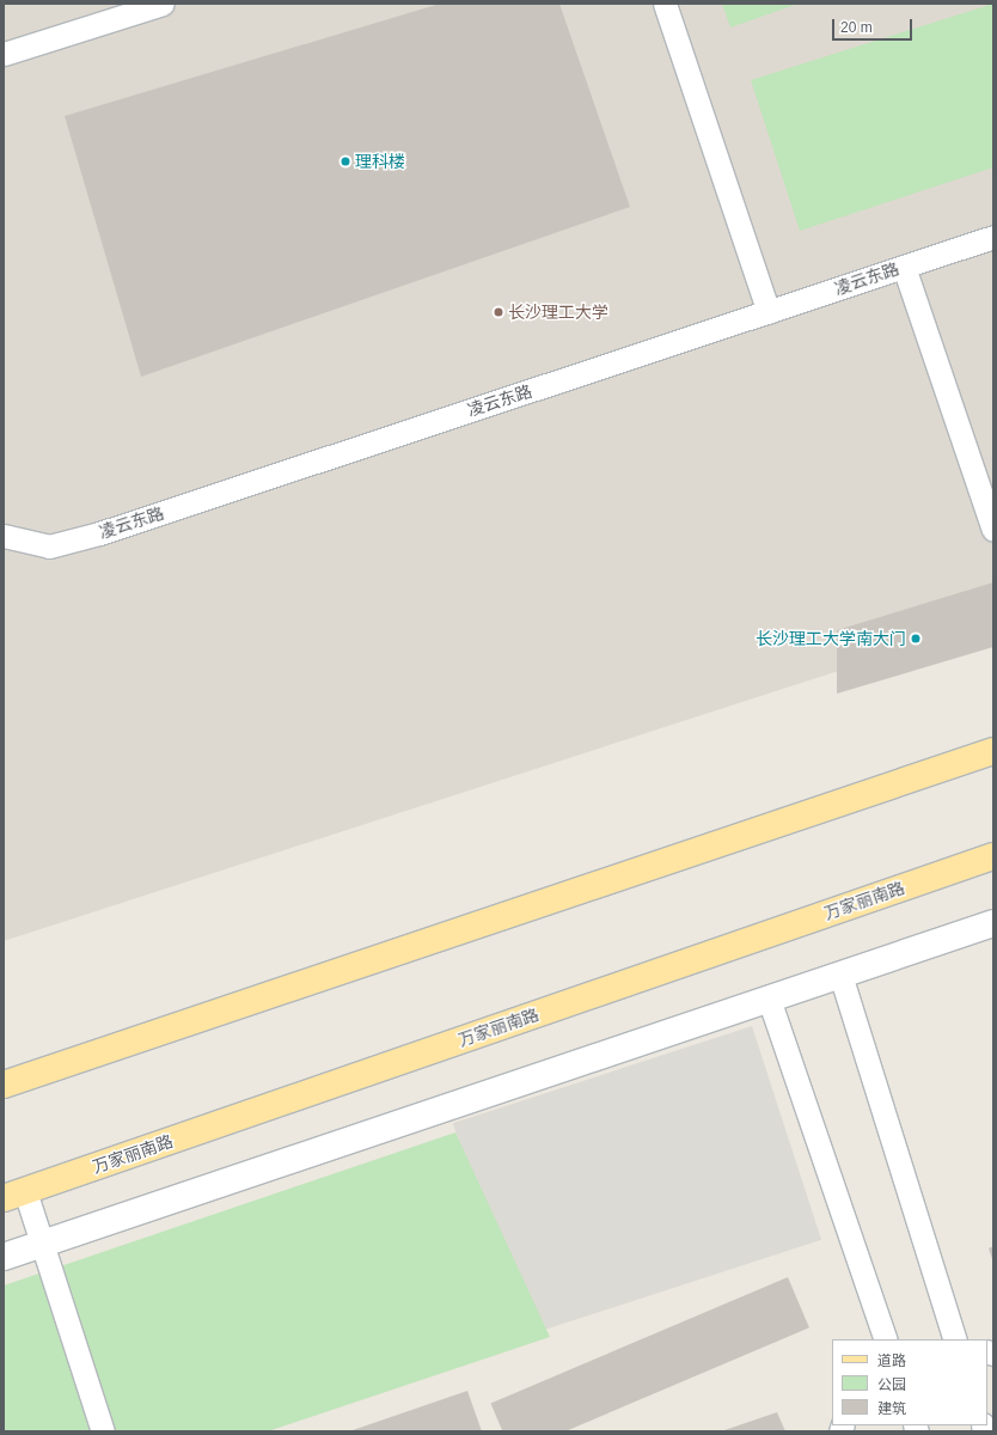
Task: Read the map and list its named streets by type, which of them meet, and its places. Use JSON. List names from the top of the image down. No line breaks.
{"streets":{"main road":["万家丽南路"],"street":["凌云东路"]},"places":["理科楼","长沙理工大学","长沙理工大学南大门"],"legend":["道路","公园","建筑"],"scale_bar":"20 m"}
